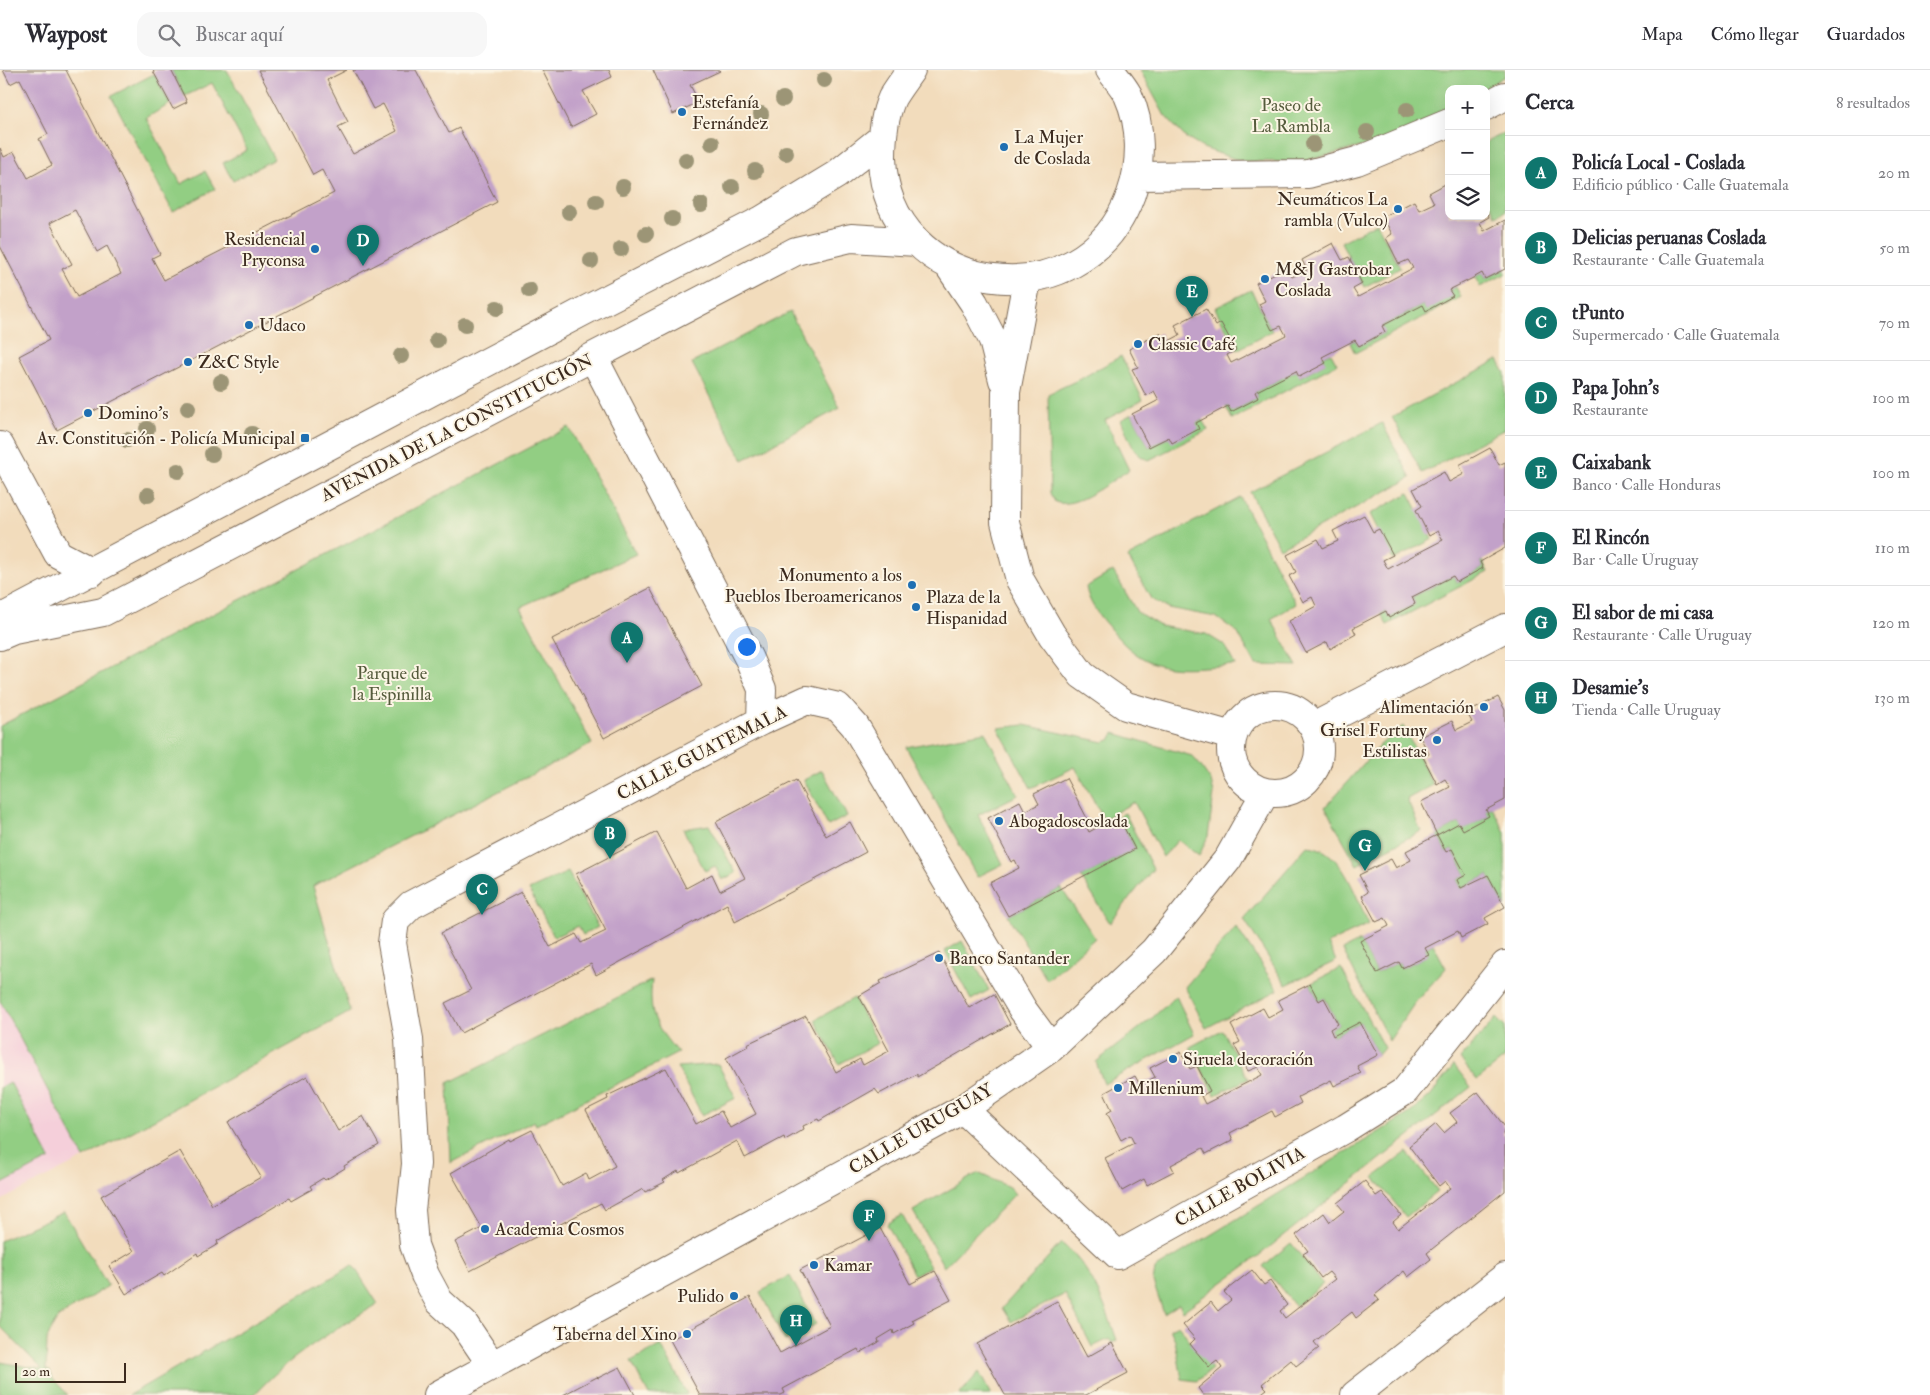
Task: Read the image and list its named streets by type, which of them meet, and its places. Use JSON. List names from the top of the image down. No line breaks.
{"streets":{"street":["AVENIDA DE LA CONSTITUCIÓN","CALLE GUATEMALA","CALLE URUGUAY","CALLE BOLIVIA"]},"crossings":[["CALLE GUATEMALA","CALLE URUGUAY"],["CALLE URUGUAY","CALLE BOLIVIA"]],"parks":["Paseo de La Rambla","Parque de la Espinilla"],"places":{"other":["Estefanía Fernández","La Mujer de Coslada","Neumáticos La rambla (Vulco)","Residencial Pryconsa","M&J Gastrobar Coslada","Udaco","Classic Café","Z&C Style","Domino's","Monumento a los Pueblos Iberoamericanos","Plaza de la Hispanidad","Alimentación","Grisel Fortuny Estilistas","Abogadoscoslada","Banco Santander","Siruela decoración","Millenium","Academia Cosmos","Kamar","Pulido","Taberna del Xino"],"transit":["Av. Constitución - Policía Municipal"]},"scale_bar":"20 m","page":{"header":"Waypost","search":"Buscar aquí","nav":["Mapa","Cómo llegar","Guardados"],"heading":["Cerca","8 resultados"],"map_buttons":["+","−"],"list":[{"mark":"A","name":"Policía Local - Coslada","note":"Edificio público · Calle Guatemala","value":"20 m"},{"mark":"B","name":"Delicias peruanas Coslada","note":"Restaurante · Calle Guatemala","value":"50 m"},{"mark":"C","name":"tPunto","note":"Supermercado · Calle Guatemala","value":"70 m"},{"mark":"D","name":"Papa John's","note":"Restaurante","value":"100 m"},{"mark":"E","name":"Caixabank","note":"Banco · Calle Honduras","value":"100 m"},{"mark":"F","name":"El Rincón","note":"Bar · Calle Uruguay","value":"110 m"},{"mark":"G","name":"El sabor de mi casa","note":"Restaurante · Calle Uruguay","value":"120 m"},{"mark":"H","name":"Desamie's","note":"Tienda · Calle Uruguay","value":"130 m"}],"pins":["D","E","A","B","G","C","F","H"],"scale":"20 m"}}
